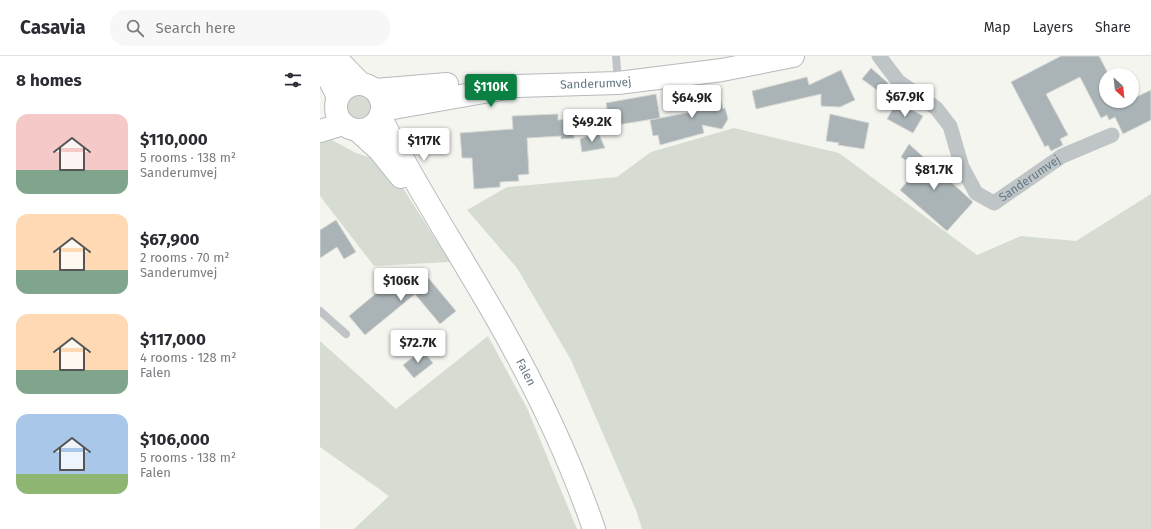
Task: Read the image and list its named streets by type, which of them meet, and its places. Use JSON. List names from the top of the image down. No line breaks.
{"streets":{"street":["Sanderumvej","Falen"]},"crossings":[["Sanderumvej","Falen"]],"north":"bottom right","page":{"header":"Casavia","search":"Search here","nav":["Map","Layers","Share"],"heading":"8 homes","price":["$110K","$67.9K","$64.9K","$49.2K","$117K","$81.7K","$106K","$72.7K"],"list":[{"name":"$110,000","note":"5 rooms · 138 m² · Sanderumvej"},{"name":"$67,900","note":"2 rooms · 70 m² · Sanderumvej"},{"name":"$117,000","note":"4 rooms · 128 m² · Falen"},{"name":"$106,000","note":"5 rooms · 138 m² · Falen"}]}}
